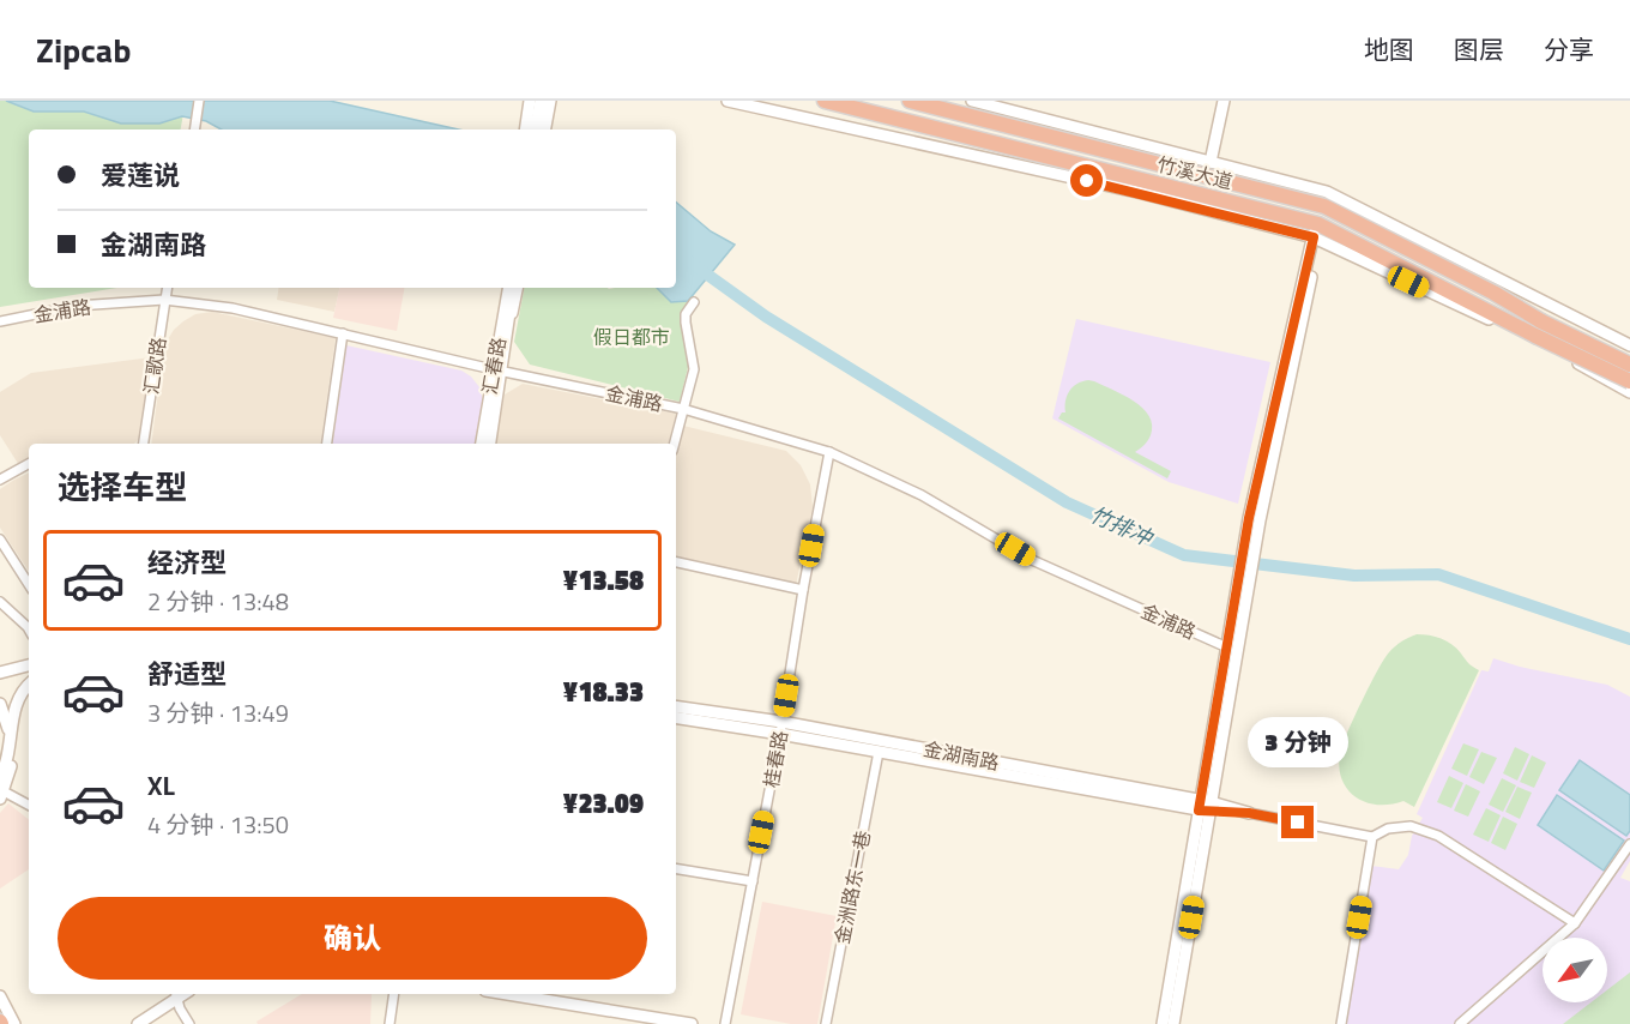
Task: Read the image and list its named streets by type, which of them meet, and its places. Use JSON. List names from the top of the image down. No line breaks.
{"streets":{"highway":["竹溪大道"],"main road":["汇春路","金湖南路"],"street":["金浦路","汇歌路","桂春路","金洲路东一巷"]},"crossings":[["金浦路","汇歌路"],["金浦路","汇春路"],["金浦路","桂春路"],["金湖南路","桂春路"],["金湖南路","金洲路东一巷"]],"water":["竹排冲"],"parks":["假日都市"],"north":"bottom left","page":{"header":"Zipcab","nav":["地图","图层","分享"],"banner":["爱莲说","金湖南路"],"heading":"选择车型","list":[{"name":"经济型","note":"2 分钟 · 13:48","value":"¥13.58"},{"name":"舒适型","note":"3 分钟 · 13:49","value":"¥18.33"},{"name":"XL","note":"4 分钟 · 13:50","value":"¥23.09"}],"bubble":"3 分钟","buttons":"确认"}}
